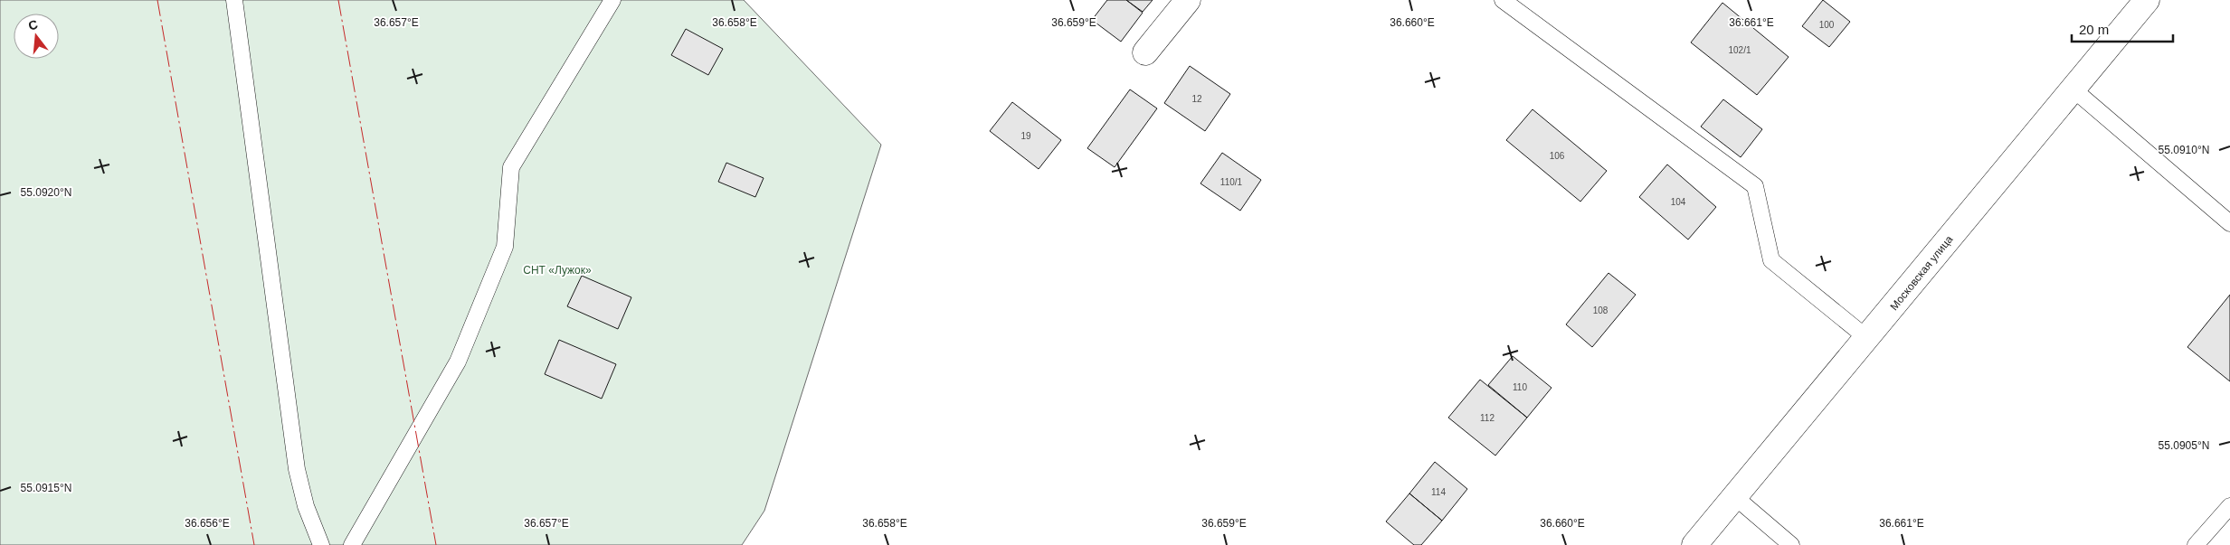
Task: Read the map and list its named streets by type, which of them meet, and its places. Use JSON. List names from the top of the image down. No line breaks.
{"streets":{"main road":["Московская улица"]},"parks":["СНТ «Лужок»"],"house_numbers":["100","102/1","12","19","106","110/1","104","108","110","112","114"],"scale_bar":"20 m","north":"top","coordinates":["36.657°E","36.658°E","36.659°E","36.660°E","36.661°E","55.0910°N","55.0920°N","55.0905°N","55.0915°N","36.656°E"]}
